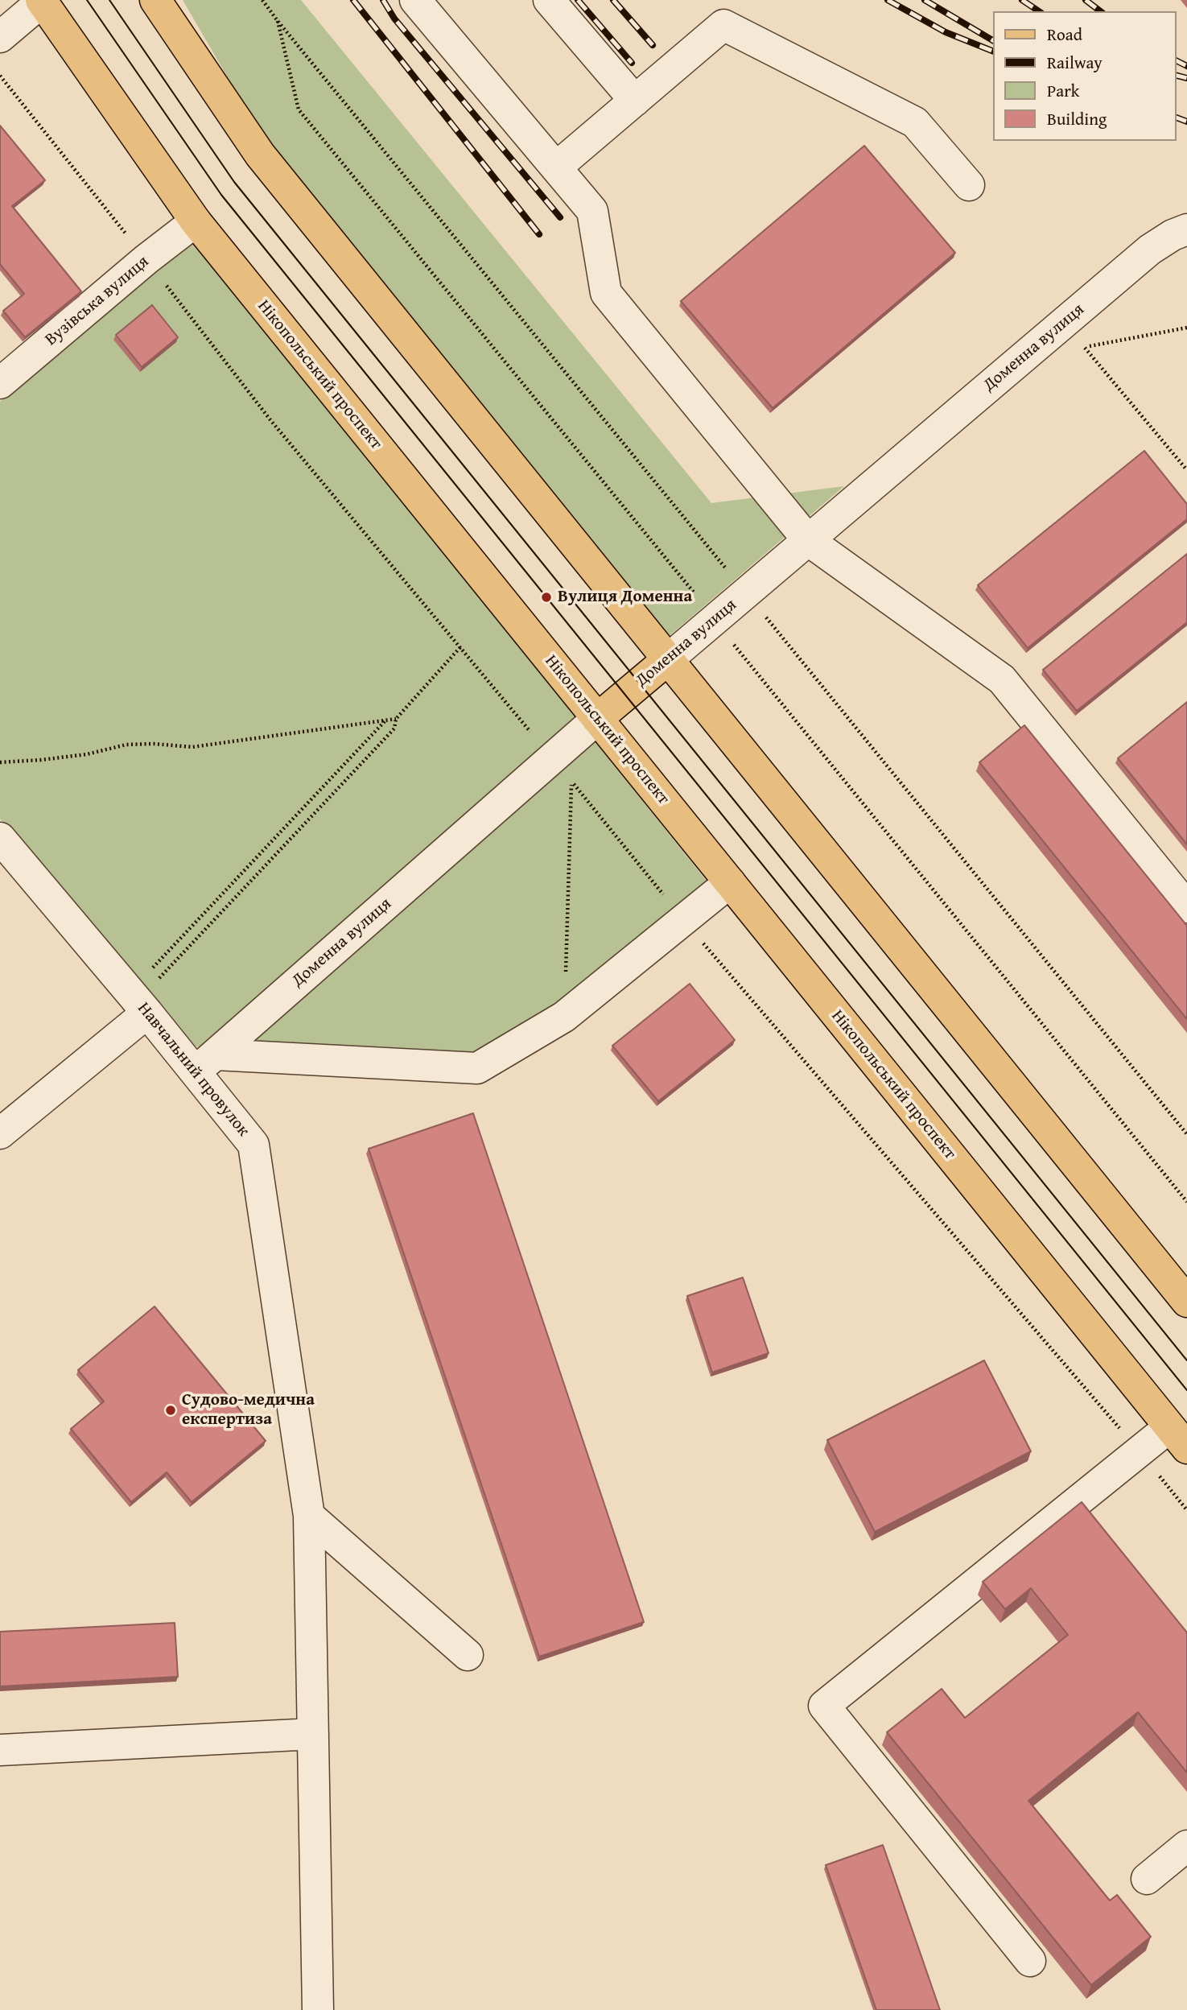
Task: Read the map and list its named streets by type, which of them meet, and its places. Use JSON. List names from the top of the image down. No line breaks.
{"streets":{"main road":["Доменна вулиця","Нікопольський проспект"],"street":["Вузівська вулиця","Навчальний провулок"]},"crossings":[["Вузівська вулиця","Нікопольський проспект"],["Доменна вулиця","Нікопольський проспект"],["Доменна вулиця","Навчальний провулок"]],"places":["Вулиця Доменна","Судово-медична експертиза"],"legend":["Road","Railway","Park","Building"]}
